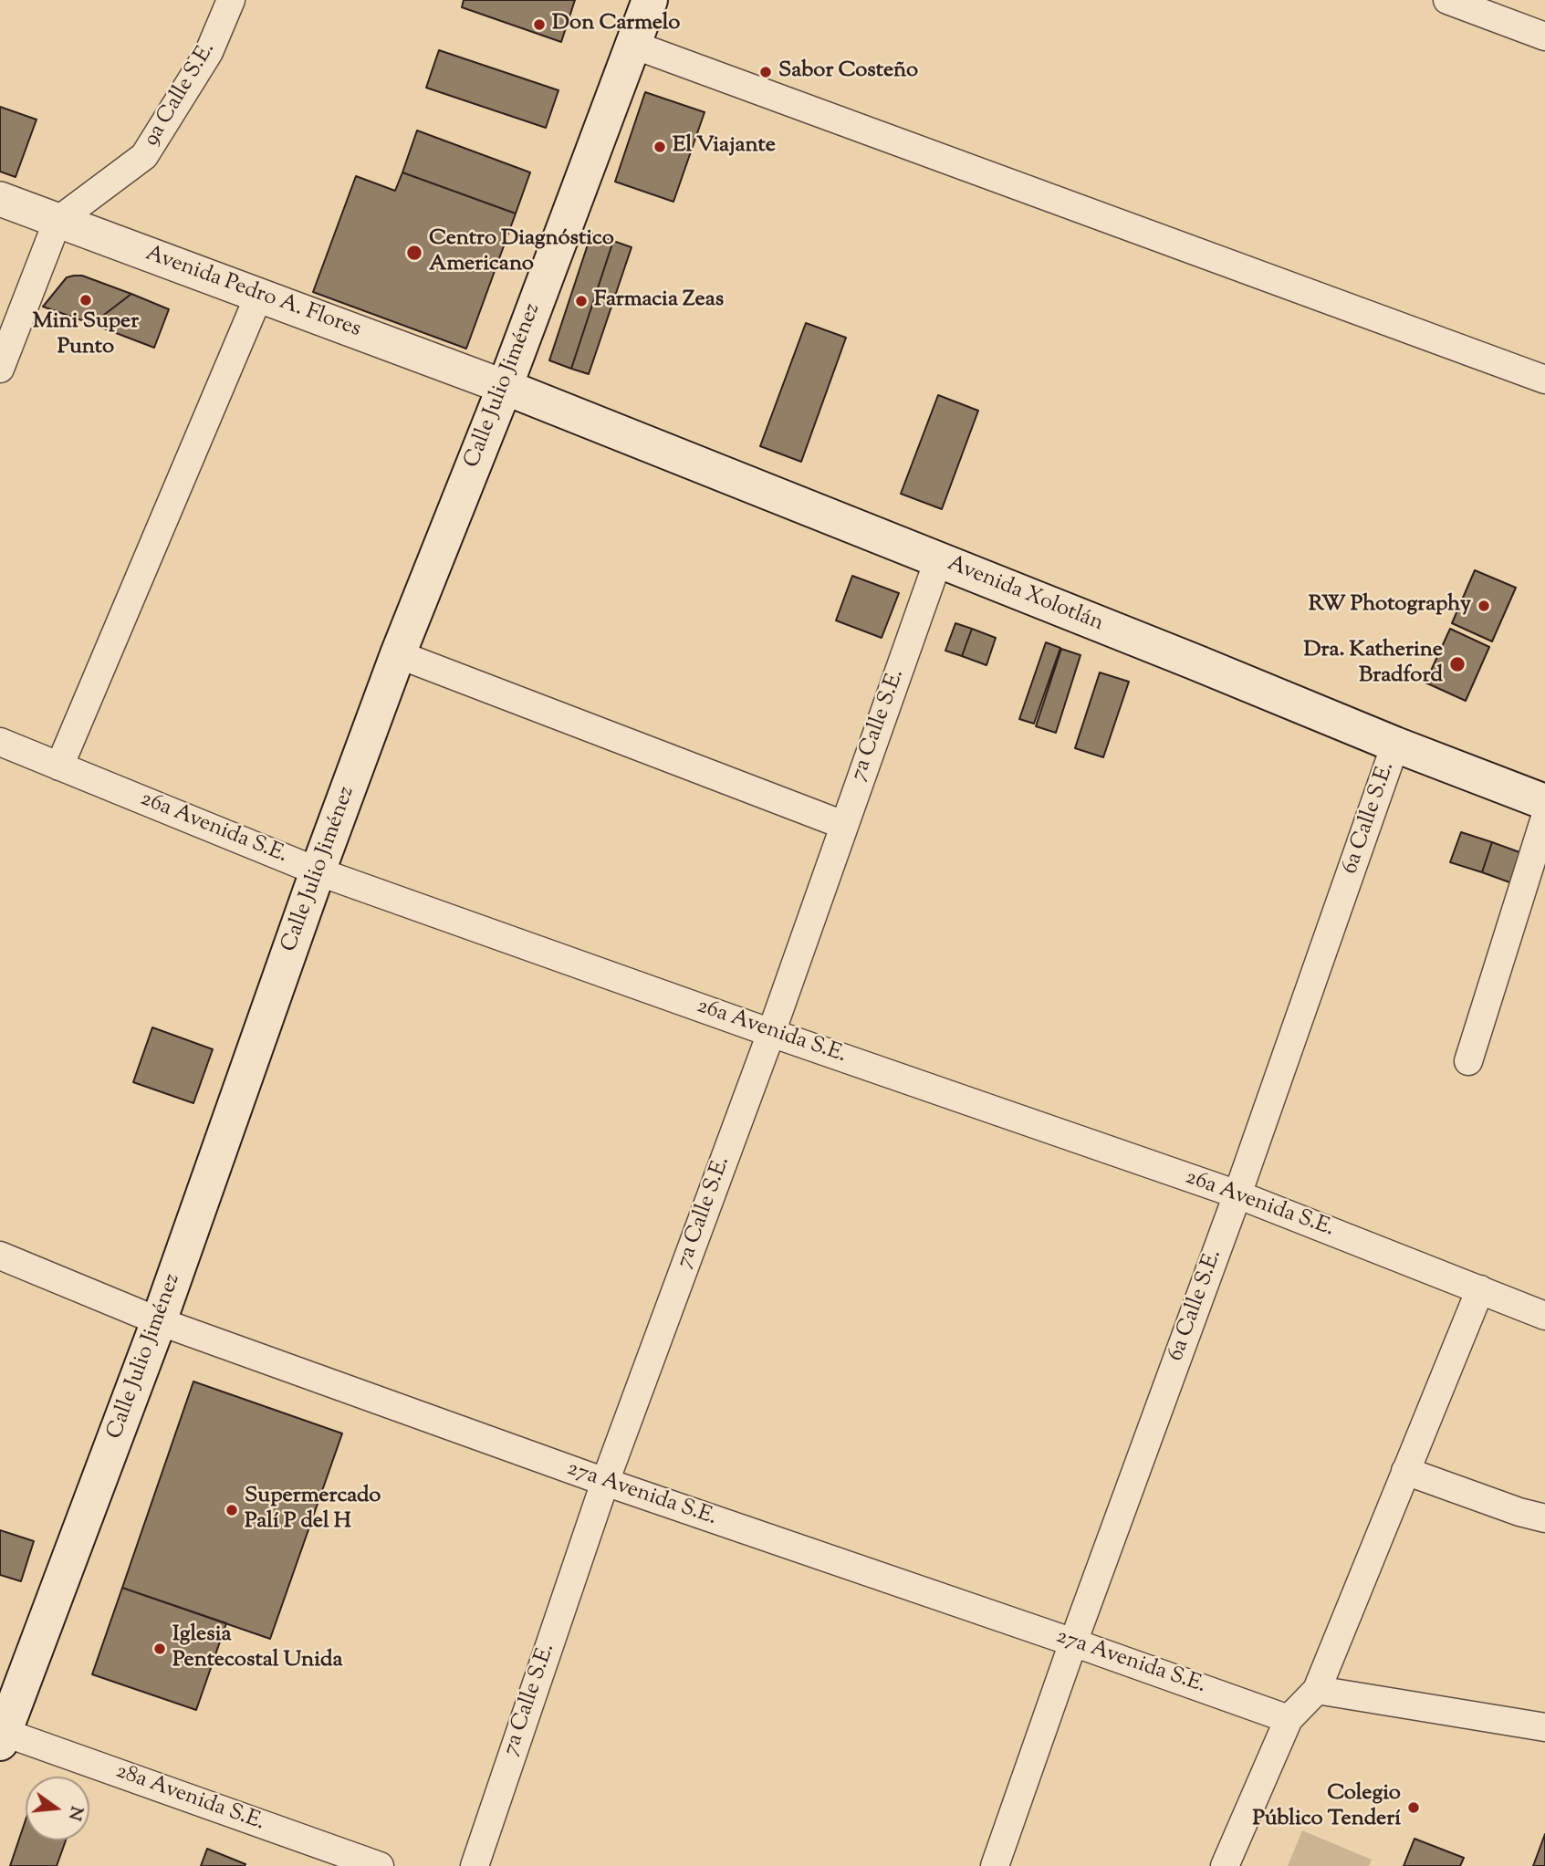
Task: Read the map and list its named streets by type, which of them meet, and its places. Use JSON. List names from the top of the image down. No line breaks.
{"streets":{"main road":["Calle Julio Jiménez","Avenida Xolotlán"],"street":["9a Calle S.E.","Avenida Pedro A. Flores","7a Calle S.E.","6a Calle S.E.","26a Avenida S.E.","27a Avenida S.E.","28a Avenida S.E."]},"crossings":[["9a Calle S.E.","Avenida Pedro A. Flores"],["Avenida Pedro A. Flores","Calle Julio Jiménez"],["Avenida Pedro A. Flores","Avenida Xolotlán"],["Calle Julio Jiménez","Avenida Xolotlán"],["Calle Julio Jiménez","26a Avenida S.E."],["Calle Julio Jiménez","27a Avenida S.E."],["Calle Julio Jiménez","28a Avenida S.E."],["Avenida Xolotlán","7a Calle S.E."],["Avenida Xolotlán","6a Calle S.E."],["7a Calle S.E.","26a Avenida S.E."],["7a Calle S.E.","27a Avenida S.E."],["6a Calle S.E.","26a Avenida S.E."],["6a Calle S.E.","27a Avenida S.E."]],"places":["Don Carmelo","Sabor Costeño","El Viajante","Centro Diagnóstico Americano","Mini Super Punto","Farmacia Zeas","RW Photography","Dra. Katherine Bradford","Supermercado Palí P del H","Iglesia Pentecostal Unida","Colegio Público Tenderí"],"north":"right"}
